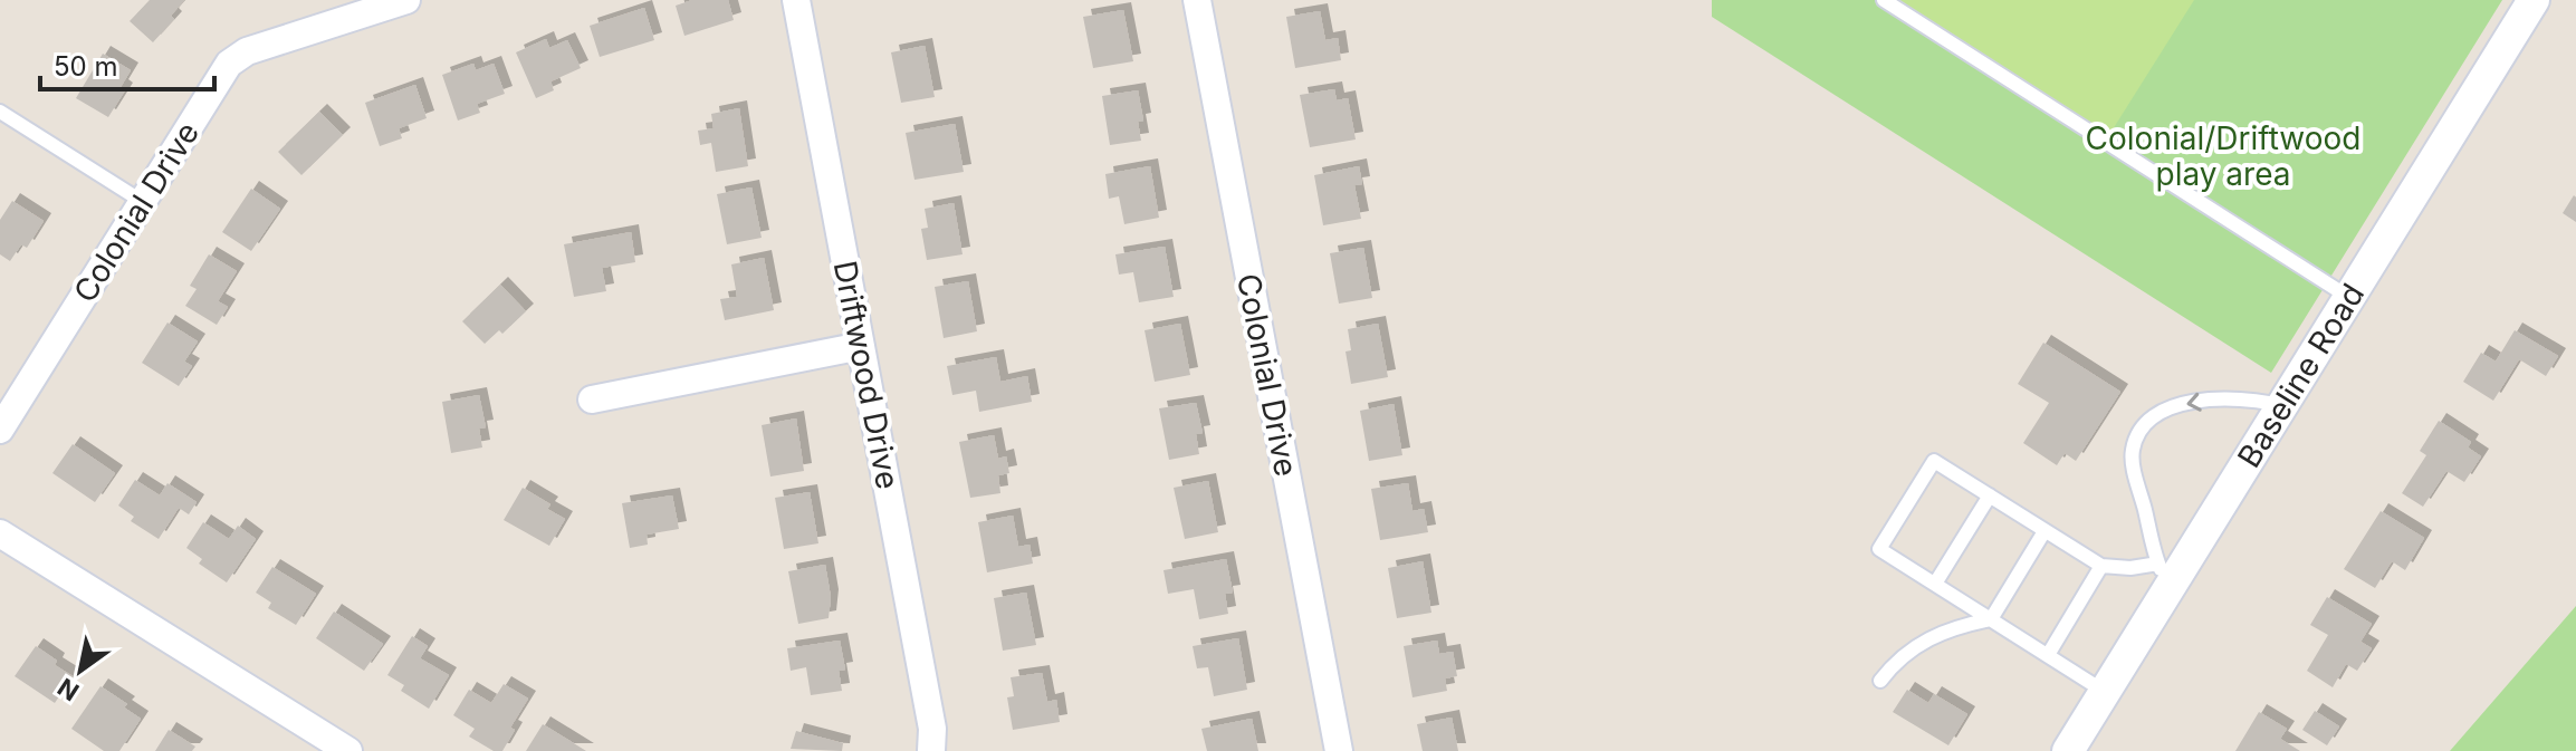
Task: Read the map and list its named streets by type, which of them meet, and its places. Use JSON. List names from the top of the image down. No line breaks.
{"streets":{"street":["Colonial Drive","Driftwood Drive","Baseline Road"]},"parks":["Colonial/Driftwood play area"],"scale_bar":"50 m","north":"bottom left"}
